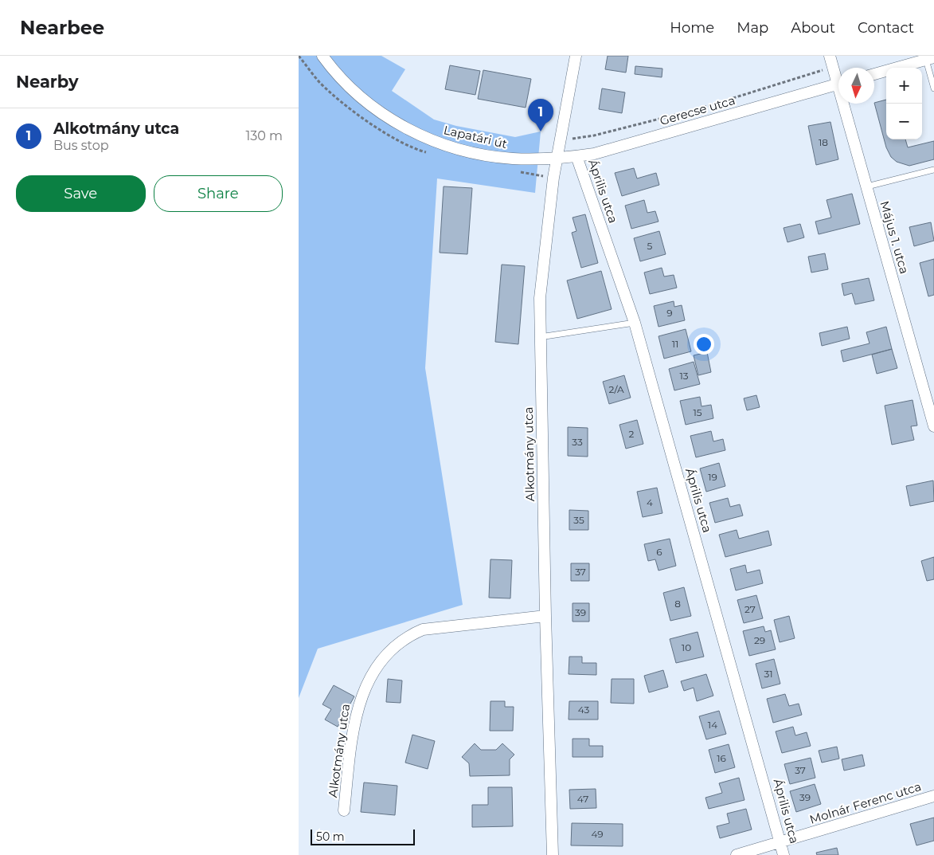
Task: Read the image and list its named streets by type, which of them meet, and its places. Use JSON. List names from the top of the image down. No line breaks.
{"streets":{"street":["Gerecse utca","Lapatári út","Április utca","Május 1. utca","Alkotmány utca","Molnár Ferenc utca"]},"crossings":[["Gerecse utca","Lapatári út"],["Gerecse utca","Április utca"],["Gerecse utca","Alkotmány utca"],["Lapatári út","Alkotmány utca"],["Április utca","Molnár Ferenc utca"]],"house_numbers":["18","5","9","11","13","2/A","15","2","33","19","4","35","6","37","8","27","39","29","10","31","43","14","16","37","39","47","49"],"scale_bar":"50 m","north":"bottom","page":{"header":"Nearbee","nav":["Home","Map","About","Contact"],"heading":"Nearby","map_buttons":["+","−"],"pins":"1","list":[{"mark":"1","name":"Alkotmány utca","note":"Bus stop","value":"130 m"}],"buttons":["Save","Share"],"scale":"50 m"}}
